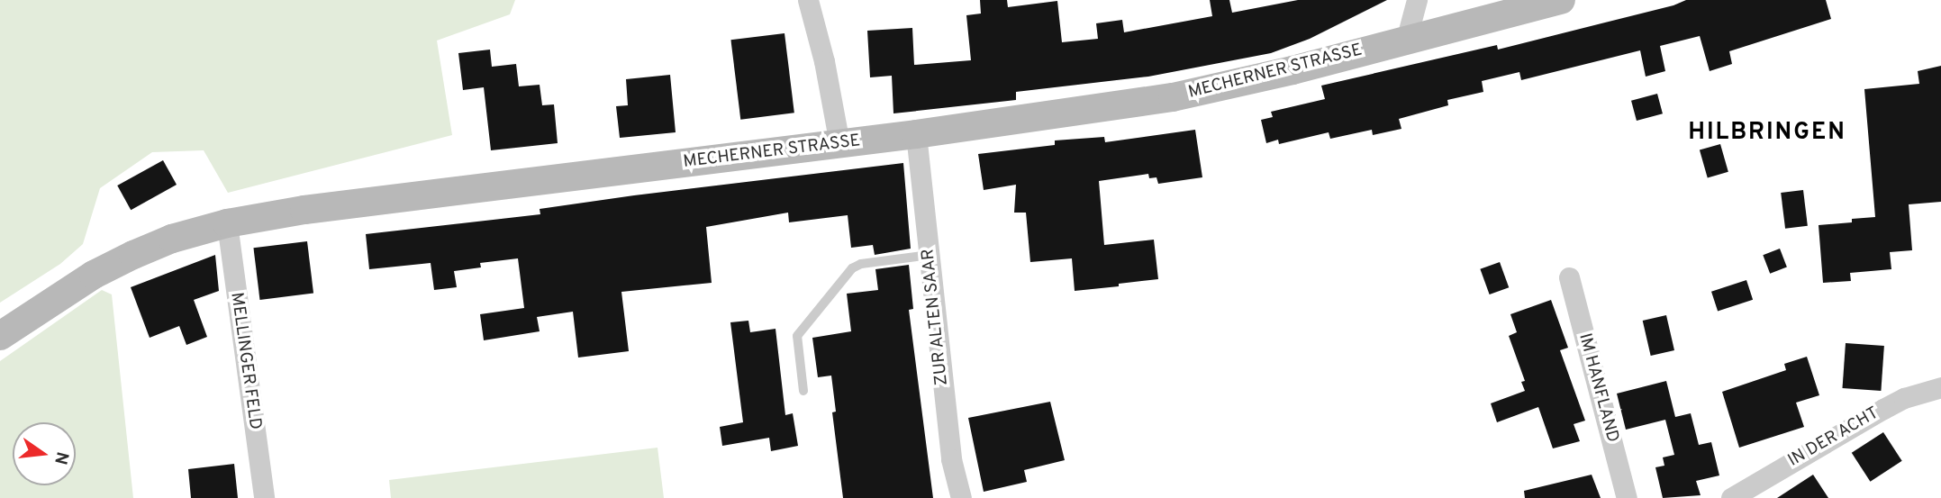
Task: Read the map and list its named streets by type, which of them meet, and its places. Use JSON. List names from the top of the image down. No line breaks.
{"streets":{"main road":["MECHERNER STRASSE"],"street":["ZUR ALTEN SAAR","MELLINGER FELD","IM HANFLAND","IN DER ACHT"]},"crossings":[["MECHERNER STRASSE","ZUR ALTEN SAAR"],["MECHERNER STRASSE","MELLINGER FELD"]],"districts":["HILBRINGEN"],"north":"right"}
